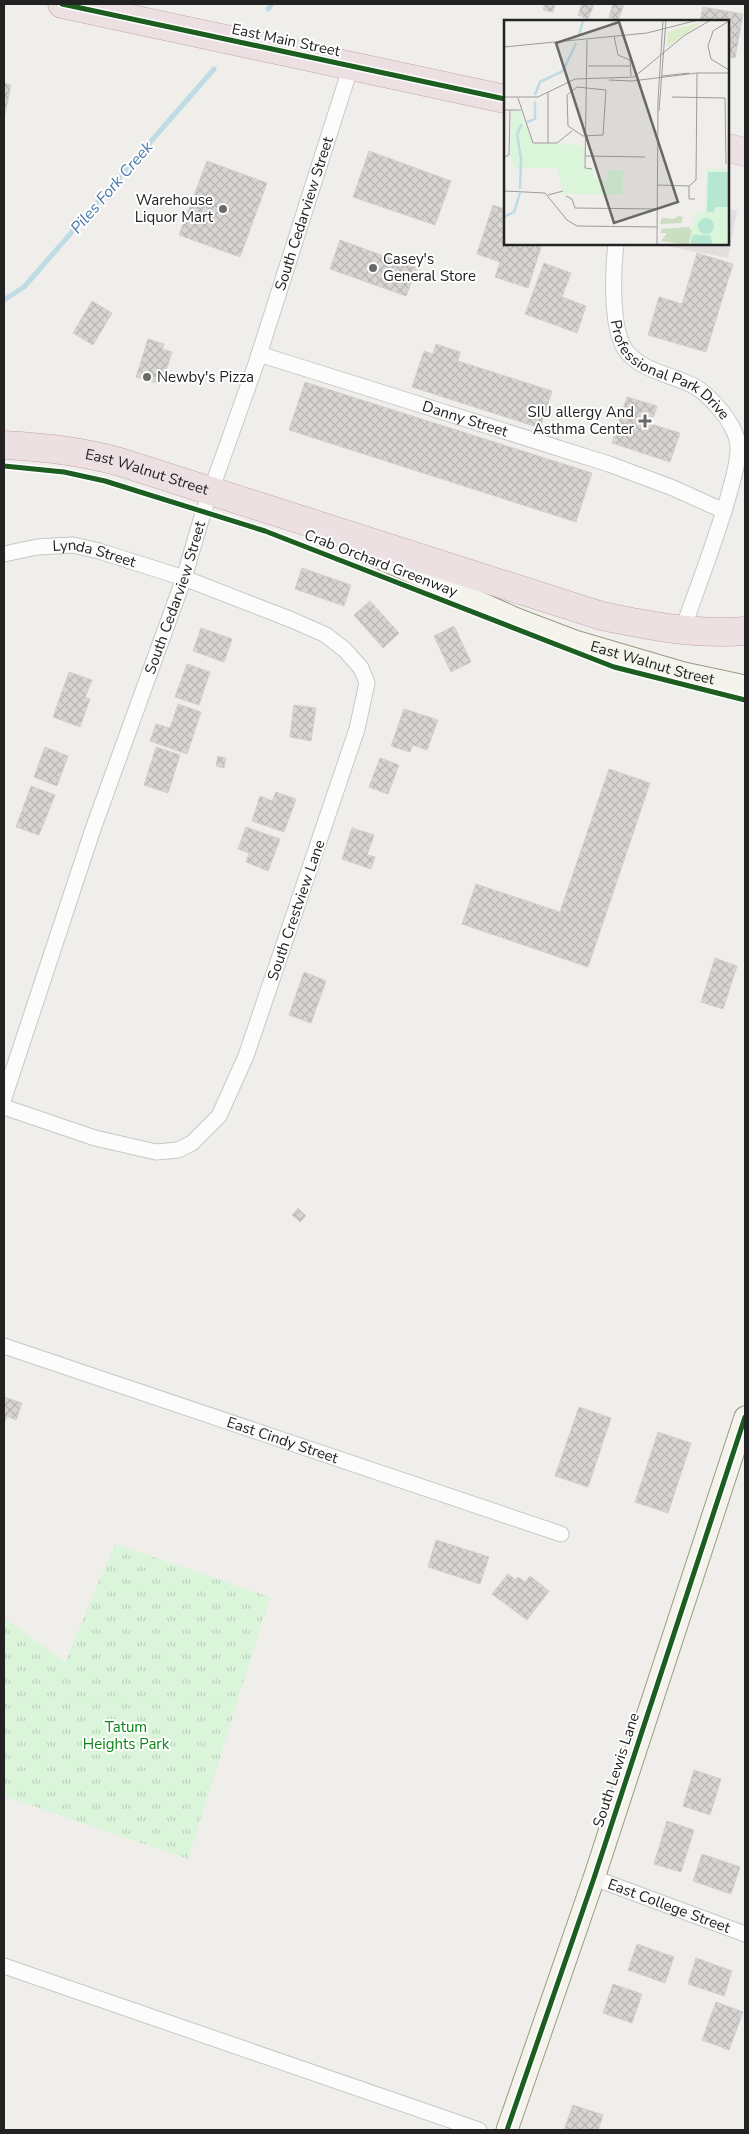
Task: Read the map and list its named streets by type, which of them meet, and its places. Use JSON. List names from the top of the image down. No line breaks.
{"streets":{"highway":["East Main Street","East Walnut Street"],"street":["South Cedarview Street","Professional Park Drive","Danny Street","Lynda Street","South Crestview Lane","East Cindy Street","South Lewis Lane","East College Street"],"cycle path":["Crab Orchard Greenway"]},"crossings":[["East Main Street","South Cedarview Street"],["South Cedarview Street","Danny Street"],["South Cedarview Street","East Walnut Street"],["South Cedarview Street","Lynda Street"],["South Cedarview Street","South Crestview Lane"],["Professional Park Drive","Danny Street"],["Professional Park Drive","East Walnut Street"],["Lynda Street","South Crestview Lane"],["South Lewis Lane","East College Street"]],"water":["Piles Fork Creek"],"parks":["Tatum Heights Park"],"places":{"other":["Warehouse Liquor Mart","Casey's General Store","Newby's Pizza"],"health":["SIU allergy And Asthma Center"]}}
